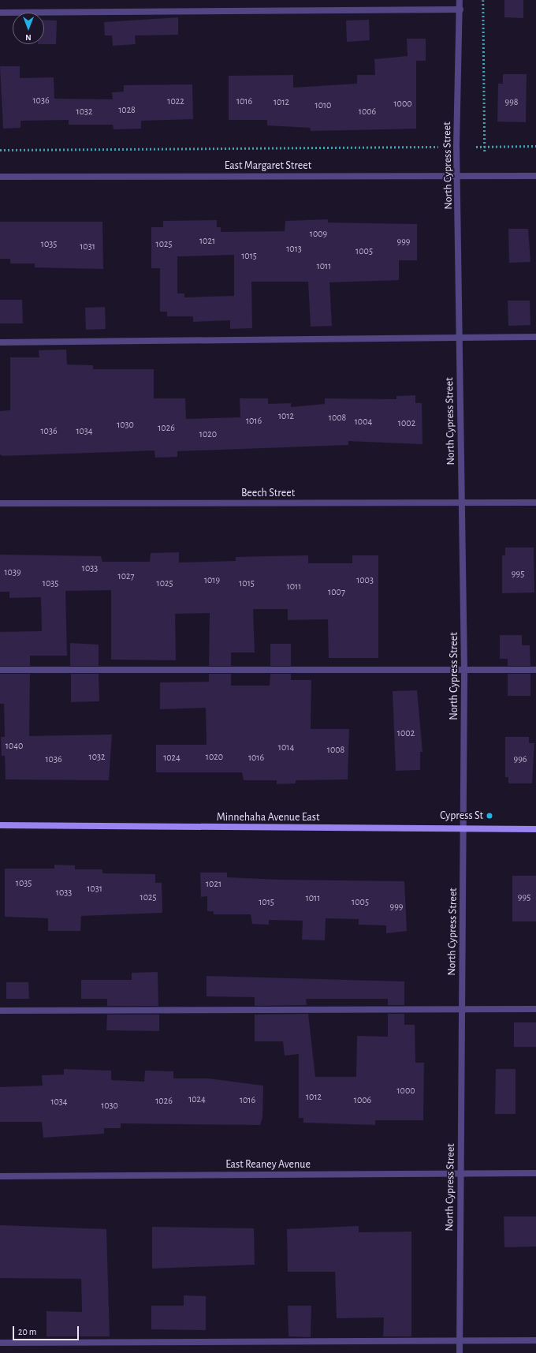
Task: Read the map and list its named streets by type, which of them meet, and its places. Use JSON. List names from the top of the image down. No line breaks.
{"streets":{"main road":["Minnehaha Avenue East"],"street":["East Margaret Street","North Cypress Street","Beech Street","East Reaney Avenue"]},"crossings":[["East Margaret Street","North Cypress Street"],["North Cypress Street","Beech Street"],["North Cypress Street","Minnehaha Avenue East"],["North Cypress Street","East Reaney Avenue"]],"places":["Cypress St"],"house_numbers":["1036","1022","1016","1012","998","1000","1010","1028","1032","1006","1009","1021","999","1035","1025","1031","1013","1005","1015","1011","1012","1008","1016","1004","1002","1030","1026","1036","1034","1020","1033","1039","995","1027","1019","1003","1035","1025","1015","1011","1007","1002","1040","1014","1008","1032","1020","1024","1016","1036","996","1035","1021","1031","1033","1025","995","1011","1015","1005","999","1000","1012","1024","1016","1006","1026","1034","1030"],"scale_bar":"20 m","north":"bottom"}
